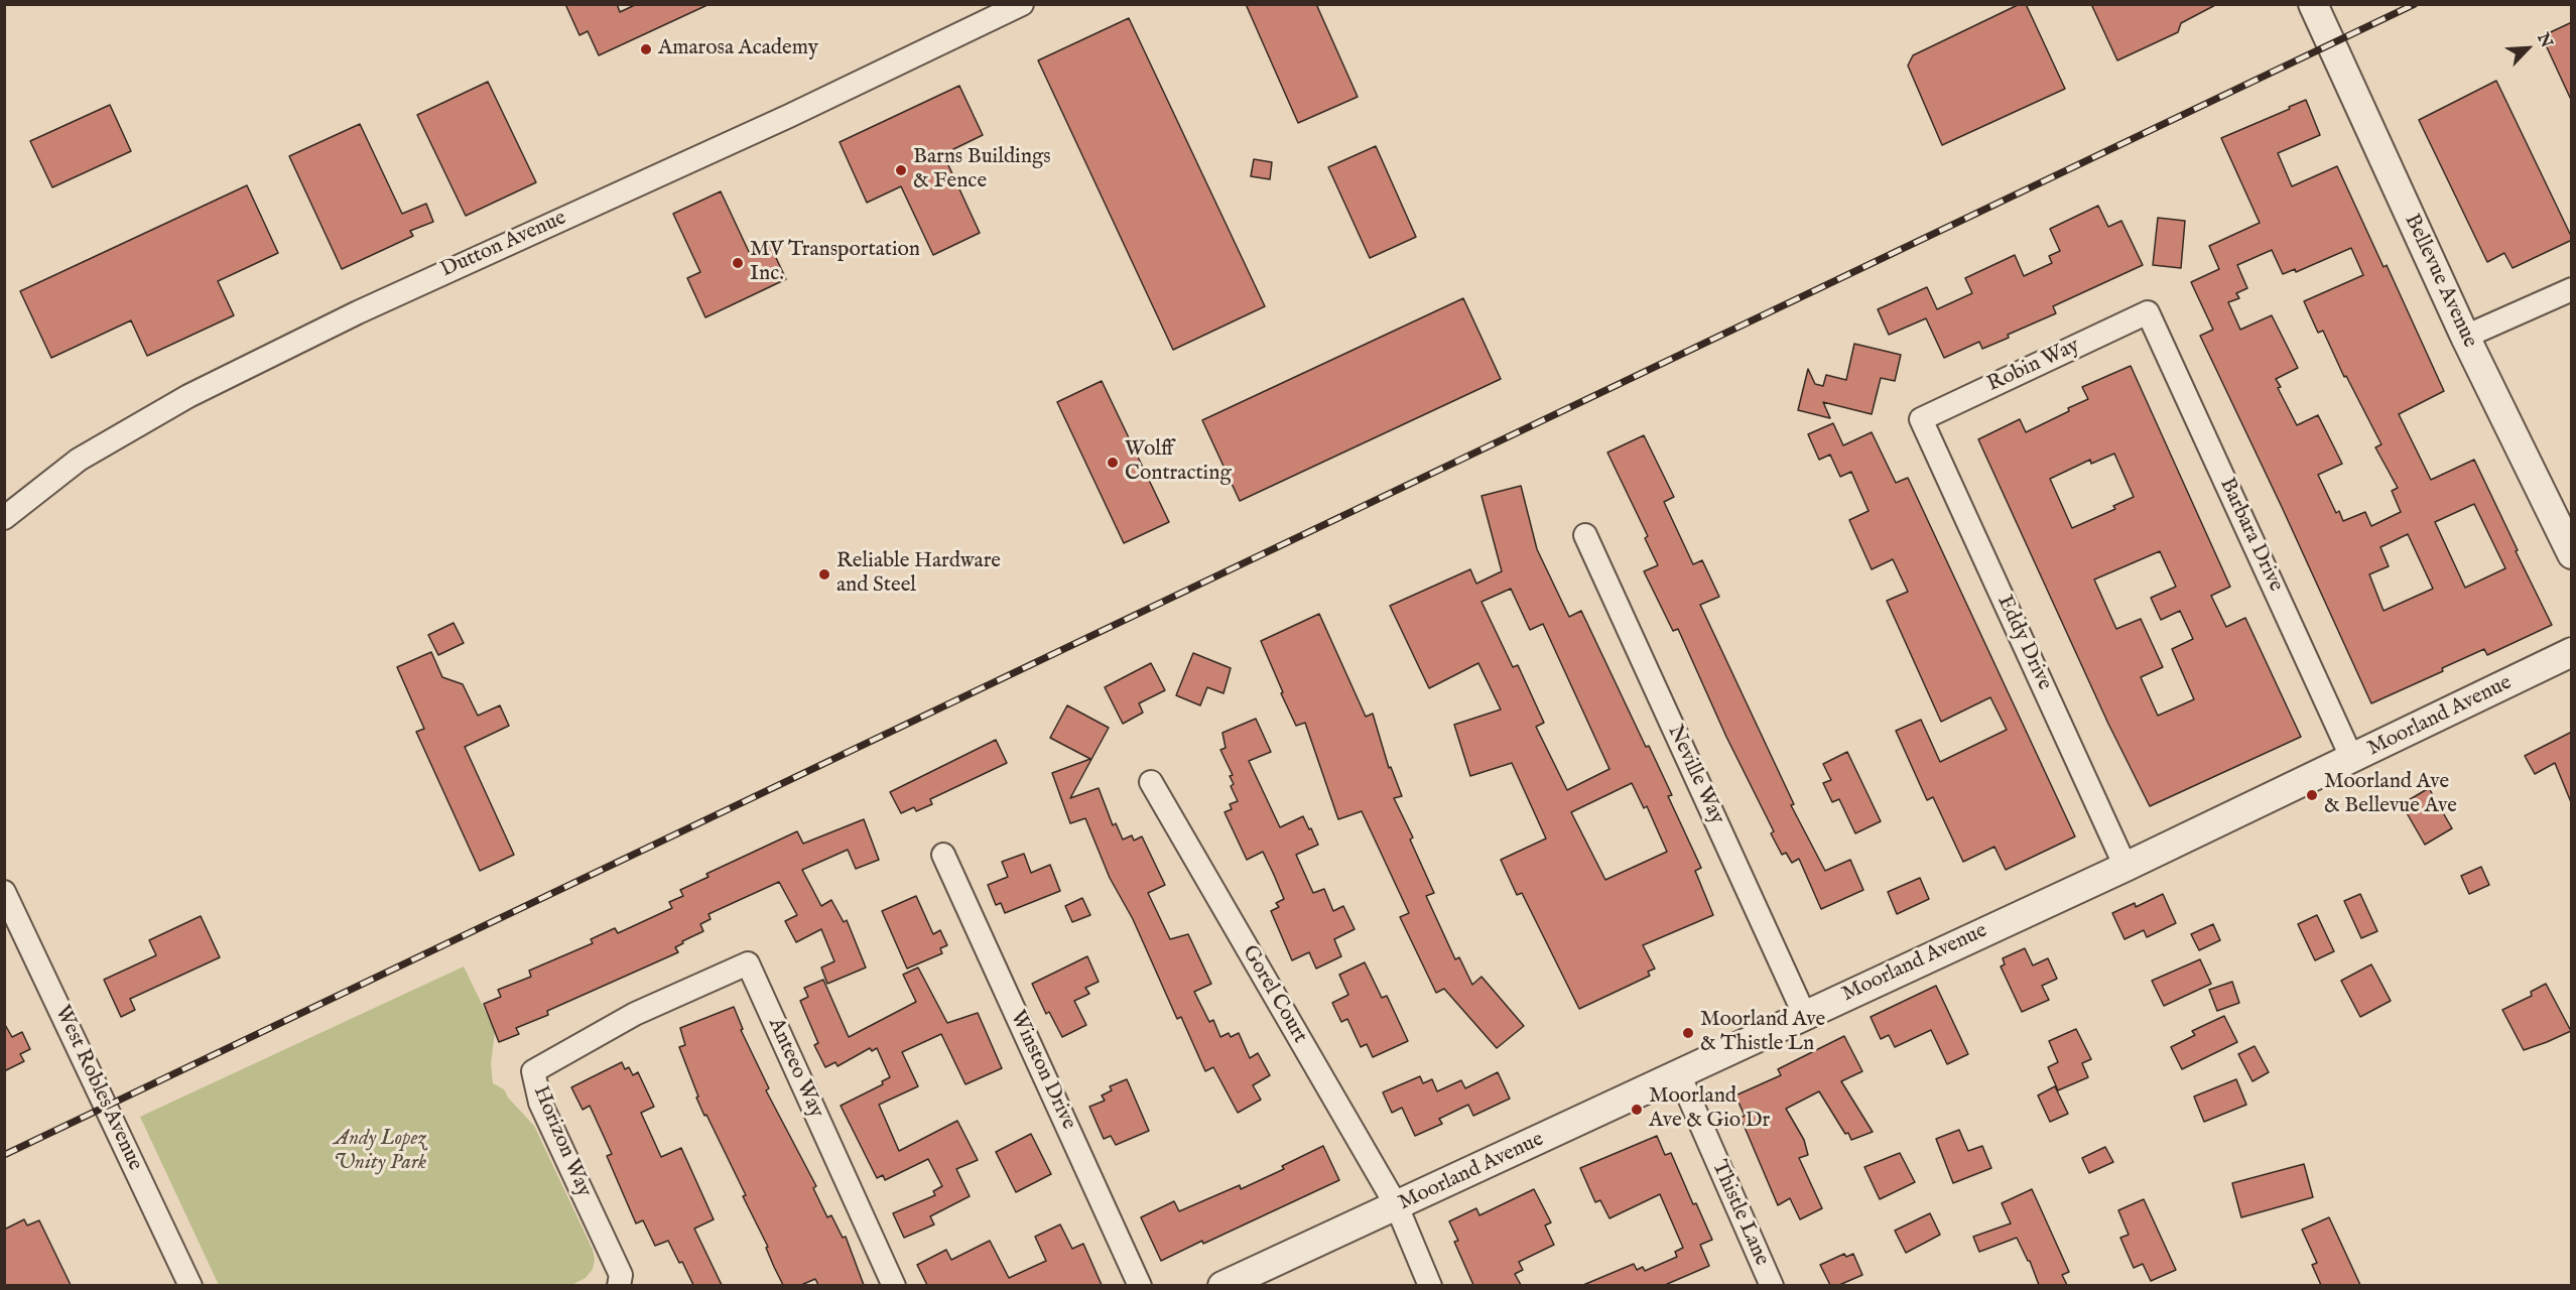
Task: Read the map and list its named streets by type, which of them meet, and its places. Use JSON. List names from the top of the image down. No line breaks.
{"streets":{"street":["Dutton Avenue","Bellevue Avenue","Robin Way","Barbara Drive","Eddy Drive","Moorland Avenue","Neville Way","Gorel Court","Anteeo Way","Winston Drive","West Robles Avenue","Horizon Way","Thistle Lane"]},"crossings":[["Robin Way","Barbara Drive"],["Robin Way","Eddy Drive"],["Barbara Drive","Moorland Avenue"],["Eddy Drive","Moorland Avenue"],["Moorland Avenue","Neville Way"],["Moorland Avenue","Gorel Court"],["Moorland Avenue","Thistle Lane"],["Anteeo Way","Horizon Way"]],"parks":["Andy Lopez Unity Park"],"places":["Amarosa Academy","Barns Buildings & Fence","MV Transportation Inc.","Wolff Contracting","Reliable Hardware and Steel","Moorland Ave & Bellevue Ave","Moorland Ave & Thistle Ln","Moorland Ave & Gio Dr"],"north":"top right"}
